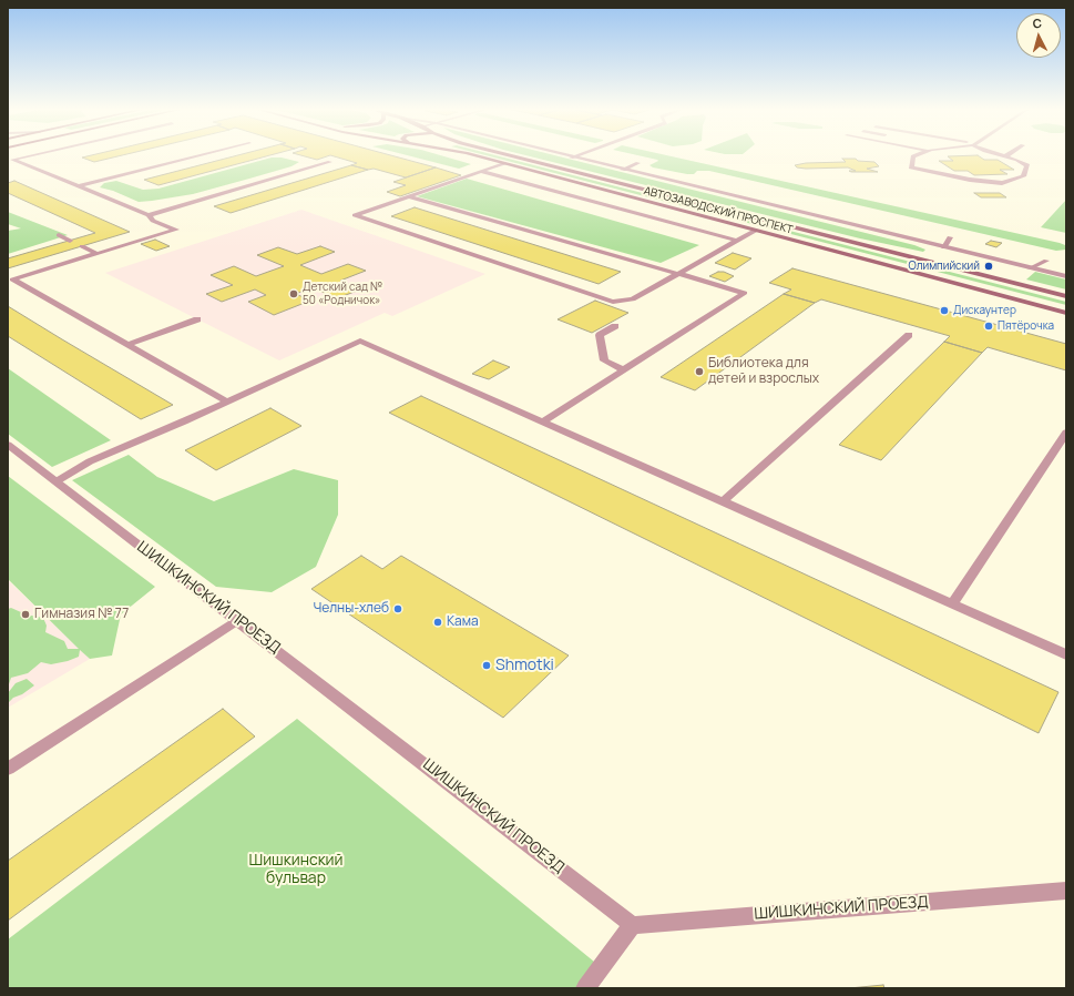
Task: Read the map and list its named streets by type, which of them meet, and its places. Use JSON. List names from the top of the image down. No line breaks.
{"streets":{"street":["АВТОЗАВОДСКИЙ ПРОСПЕКТ","ШИШКИНСКИЙ ПРОЕЗД"]},"parks":["Шишкинский бульвар"],"places":["Олимпийский","Детский сад № 50 «Родничок»","Дискаунтер","Пятёрочка","Библиотека для детей и взрослых","Челны-хлеб","Гимназия № 77","Кама","Shmotki"],"north":"top"}
